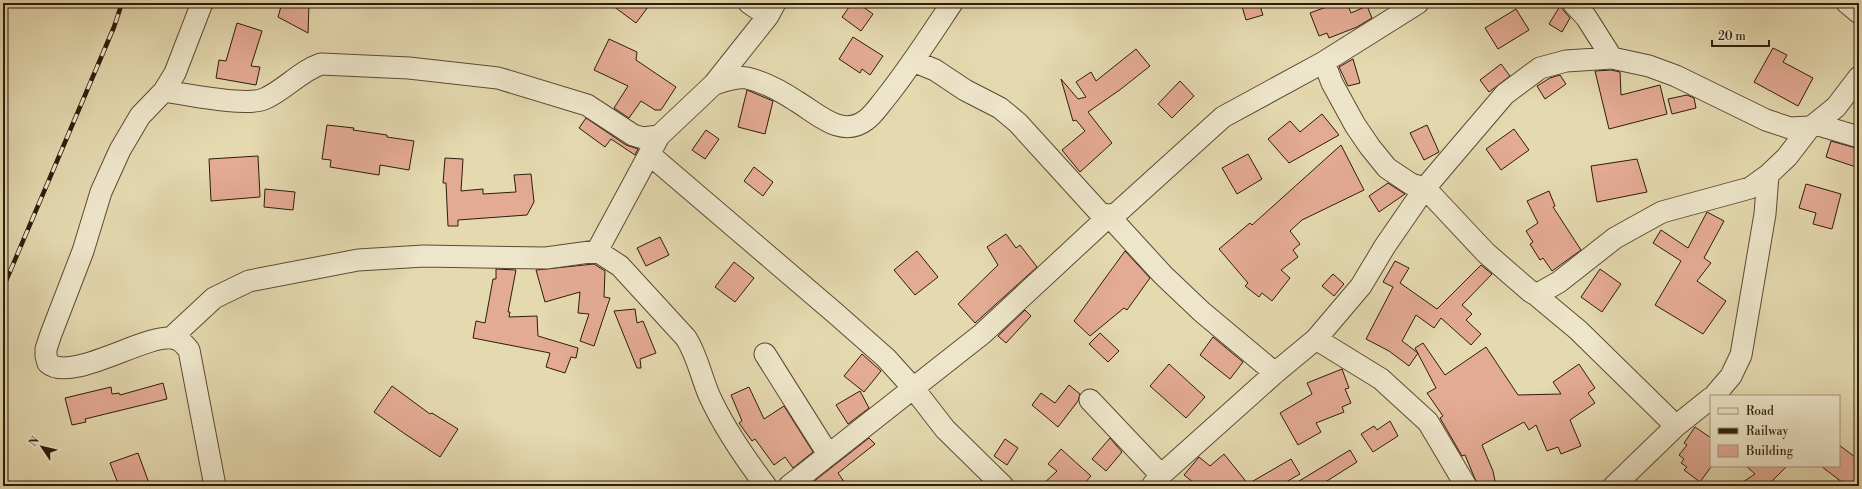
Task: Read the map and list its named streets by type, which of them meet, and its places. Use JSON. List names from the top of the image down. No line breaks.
{"legend":["Road","Railway","Building"],"scale_bar":"20 m","north":"top left"}
